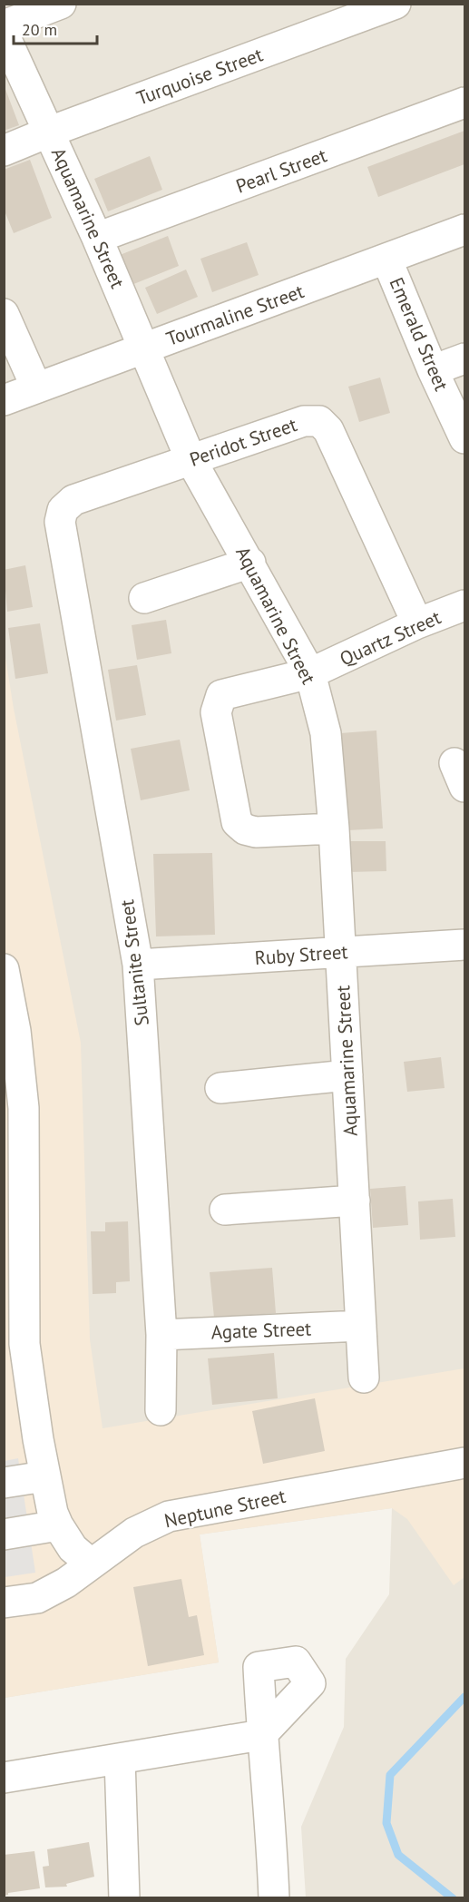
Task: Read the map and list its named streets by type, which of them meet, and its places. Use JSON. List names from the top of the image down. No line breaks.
{"streets":{"street":["Turquoise Street","Pearl Street","Aquamarine Street","Tourmaline Street","Emerald Street","Peridot Street","Quartz Street","Ruby Street","Sultanite Street","Agate Street","Neptune Street"]},"crossings":[["Turquoise Street","Aquamarine Street"],["Pearl Street","Aquamarine Street"],["Aquamarine Street","Tourmaline Street"],["Aquamarine Street","Peridot Street"],["Aquamarine Street","Quartz Street"],["Aquamarine Street","Ruby Street"],["Aquamarine Street","Agate Street"],["Tourmaline Street","Emerald Street"],["Peridot Street","Quartz Street"],["Peridot Street","Sultanite Street"],["Ruby Street","Sultanite Street"],["Sultanite Street","Agate Street"]],"scale_bar":"20 m"}
